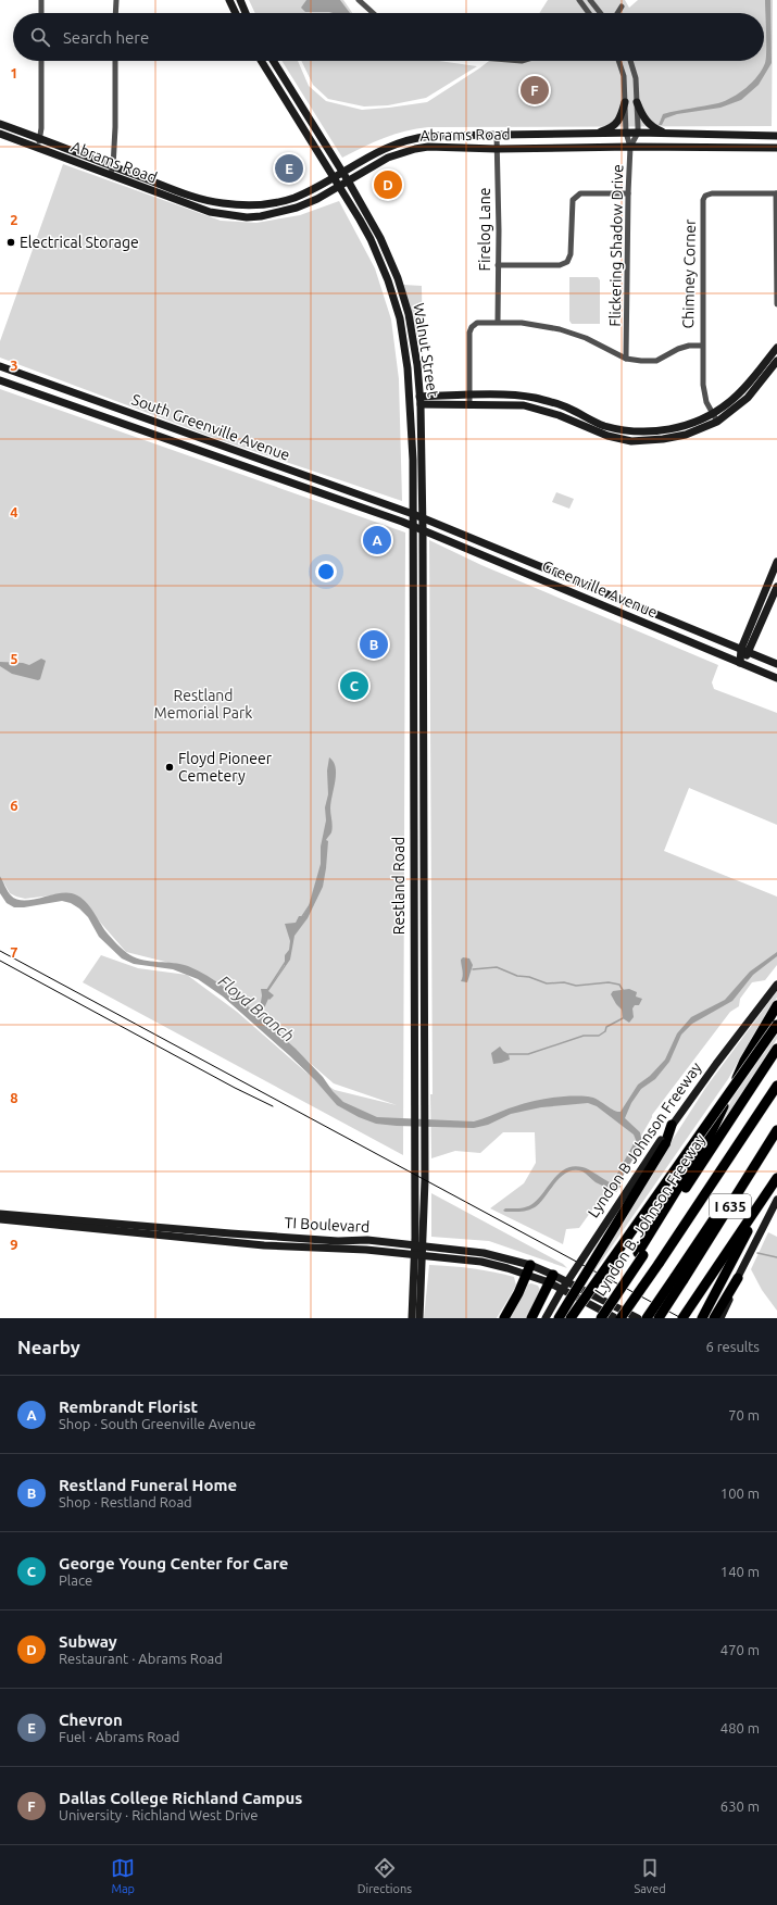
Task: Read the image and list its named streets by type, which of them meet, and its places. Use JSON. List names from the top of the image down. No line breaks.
{"streets":{"highway":["I 635","Lyndon B. Johnson Freeway"],"main road":["Abrams Road","Walnut Street","South Greenville Avenue","Greenville Avenue","Restland Road","Lyndon B Johnson Freeway","TI Boulevard"],"street":["Firelog Lane","Flickering Shadow Drive","Chimney Corner"]},"crossings":[["Abrams Road","Firelog Lane"],["Abrams Road","Flickering Shadow Drive"],["Abrams Road","Walnut Street"],["Walnut Street","South Greenville Avenue"],["Walnut Street","Greenville Avenue"],["Walnut Street","Restland Road"],["South Greenville Avenue","Greenville Avenue"],["South Greenville Avenue","Restland Road"],["Greenville Avenue","Restland Road"],["Restland Road","TI Boulevard"]],"water":["Floyd Branch"],"parks":["Restland Memorial Park"],"places":["Electrical Storage","Floyd Pioneer Cemetery"],"page":{"search":"Search here","pins":["F","E","D","A","B","C"],"heading":["Nearby","6 results"],"list":[{"mark":"A","name":"Rembrandt Florist","note":"Shop · South Greenville Avenue","value":"70 m"},{"mark":"B","name":"Restland Funeral Home","note":"Shop · Restland Road","value":"100 m"},{"mark":"C","name":"George Young Center for Care","note":"Place","value":"140 m"},{"mark":"D","name":"Subway","note":"Restaurant · Abrams Road","value":"470 m"},{"mark":"E","name":"Chevron","note":"Fuel · Abrams Road","value":"480 m"},{"mark":"F","name":"Dallas College Richland Campus","note":"University · Richland West Drive","value":"630 m"}],"nav":["Map","Directions","Saved"]},"grid":{"rows":["1","2","3","4","5","6","7","8","9"]}}
